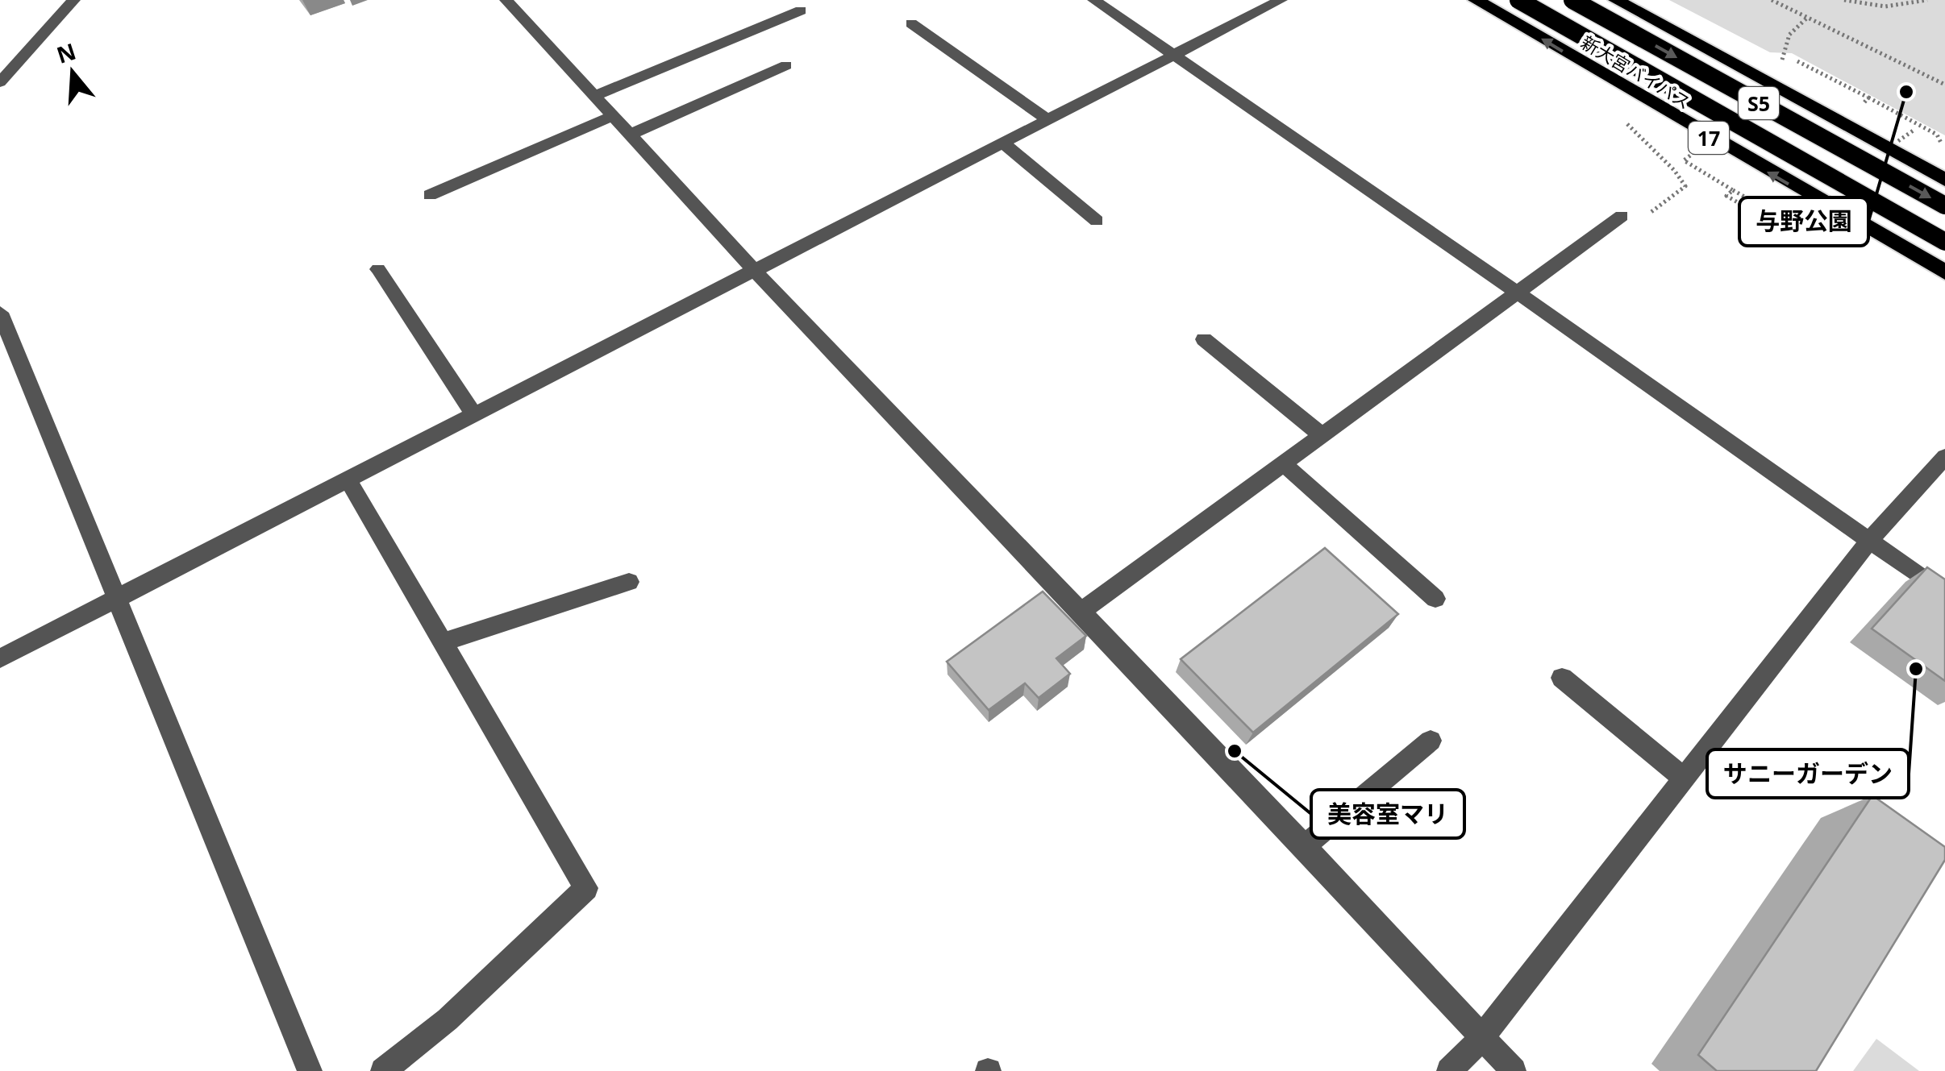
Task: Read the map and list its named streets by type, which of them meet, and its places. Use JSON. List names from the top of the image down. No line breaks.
{"streets":{"highway":["新大宮バイパス","S5","17"]},"places":["与野公園","サニーガーデン","美容室マリ"],"north":"top"}
